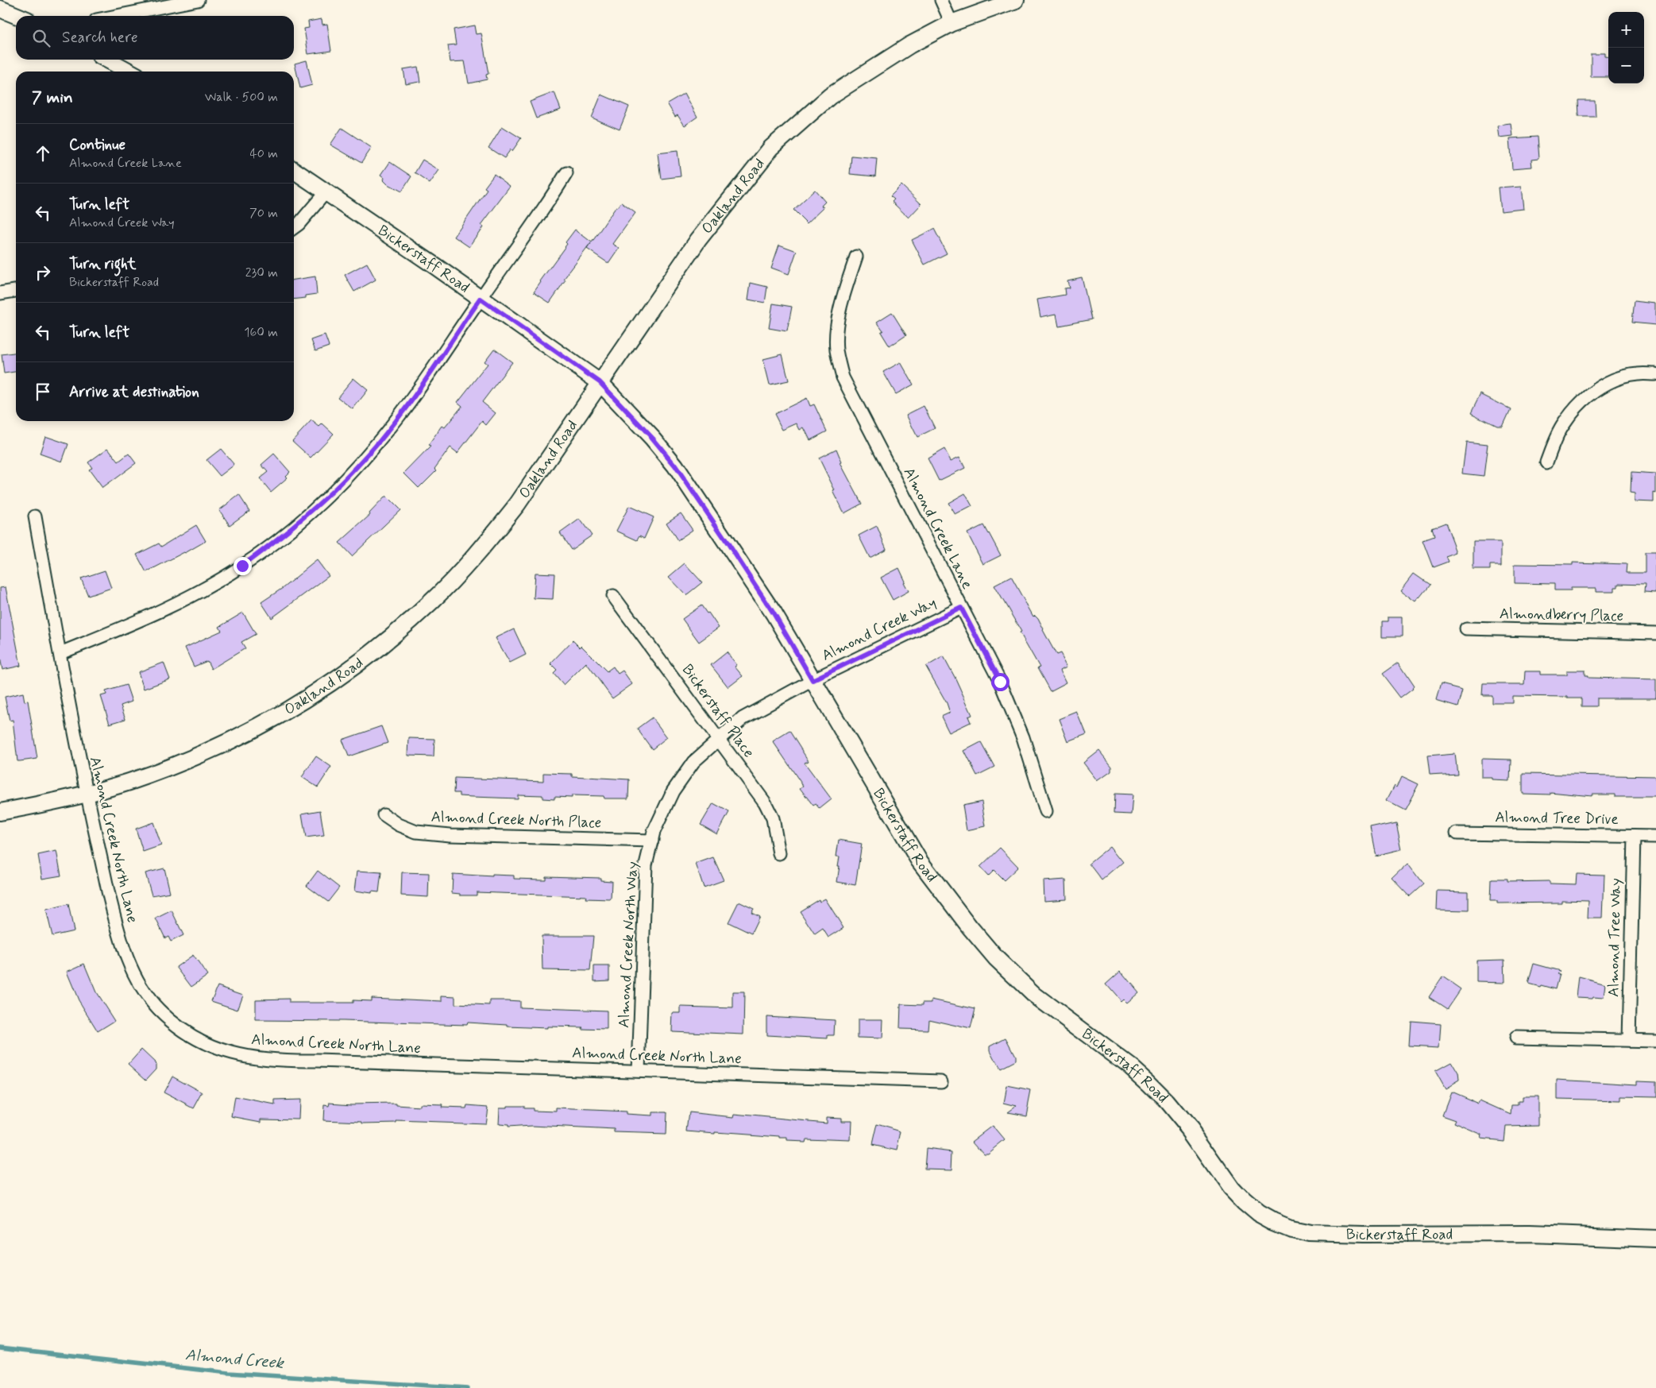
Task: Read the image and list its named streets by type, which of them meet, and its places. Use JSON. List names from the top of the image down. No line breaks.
{"streets":{"street":["Oakland Road","Bickerstaff Road","Almond Creek Lane","Almondberry Place","Almond Creek Way","Bickerstaff Place","Almond Tree Drive","Almond Creek North Place","Almond Creek North Lane","Almond Tree Way","Almond Creek North Way"]},"crossings":[["Oakland Road","Bickerstaff Road"],["Oakland Road","Almond Creek North Lane"],["Bickerstaff Road","Almond Creek Way"],["Bickerstaff Road","Almond Creek North Way"],["Almond Creek Lane","Almond Creek Way"],["Almond Creek Way","Almond Creek North Way"],["Bickerstaff Place","Almond Creek North Way"],["Almond Tree Drive","Almond Tree Way"],["Almond Creek North Place","Almond Creek North Way"],["Almond Creek North Lane","Almond Creek North Way"]],"water":["Almond Creek"],"page":{"map_buttons":["+","−"],"search":"Search here","heading":["7 min","Walk · 500 m"],"list":[["Continue","Almond Creek Lane","40 m"],["Turn left","Almond Creek Way","70 m"],["Turn right","Bickerstaff Road","230 m"],["Turn left","160 m"],"Arrive at destination"]}}
